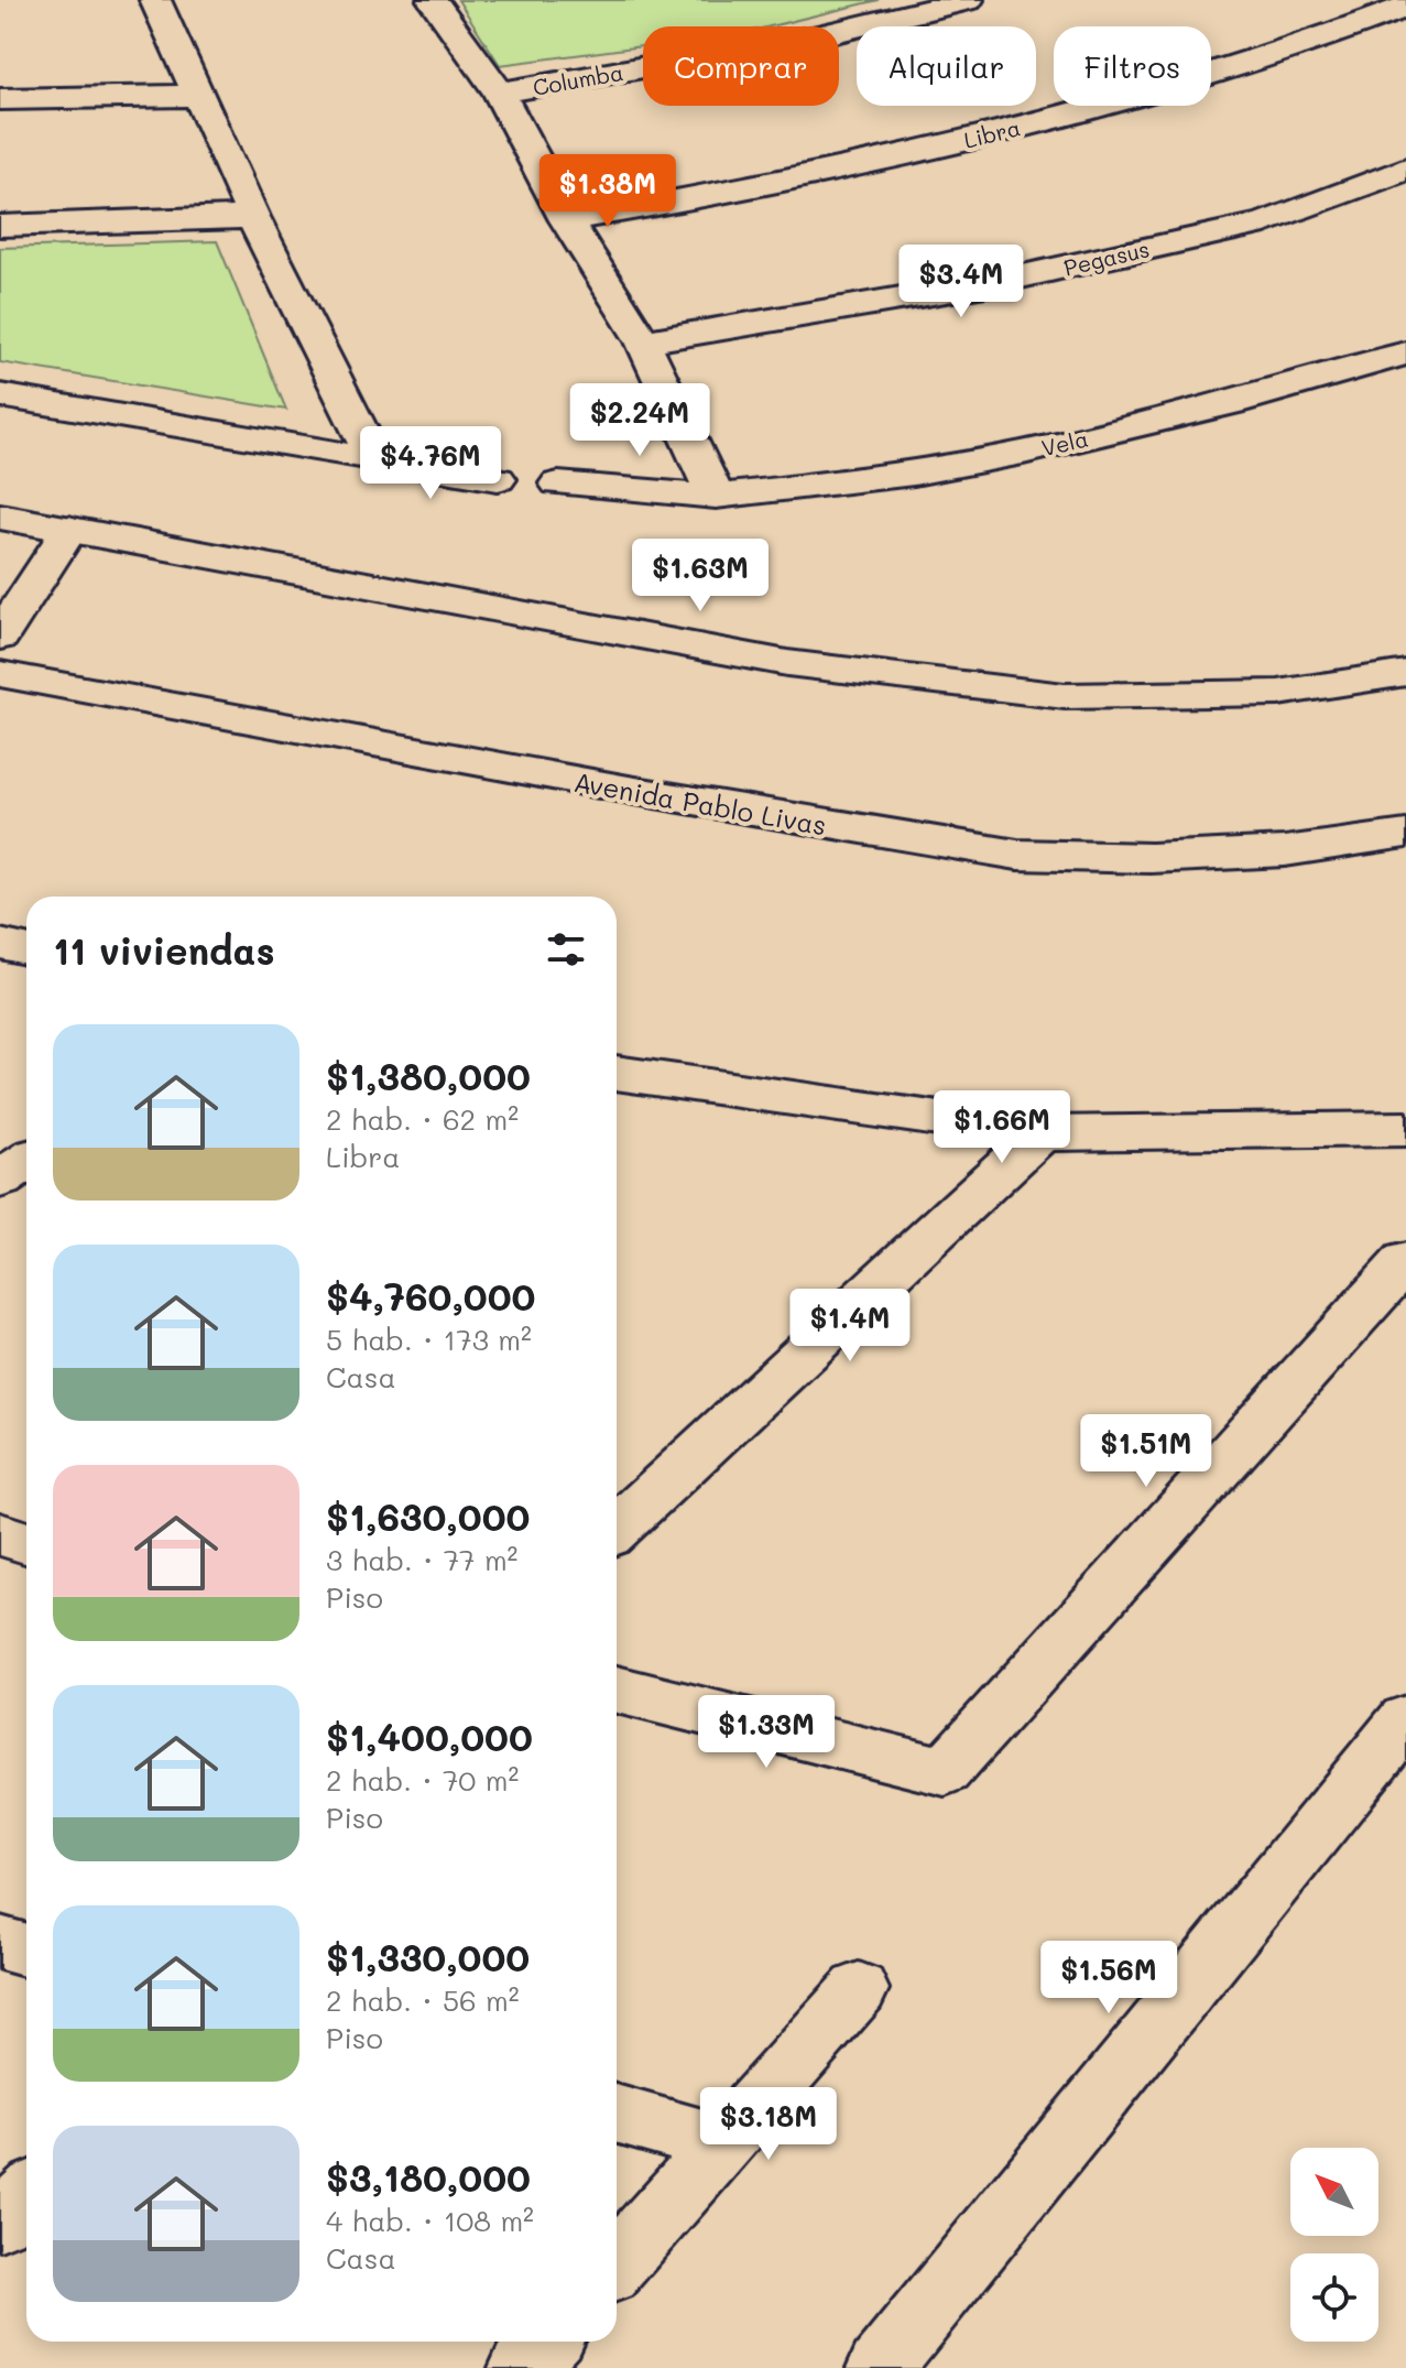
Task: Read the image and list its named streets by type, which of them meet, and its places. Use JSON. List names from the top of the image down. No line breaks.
{"streets":{"street":["Columba","Libra","Pegasus","Vela","Avenida Pablo Livas"]},"north":"top left","page":{"chip":["Comprar","Alquilar","Filtros"],"price":["$1.38M","$3.4M","$2.24M","$4.76M","$1.63M","$1.66M","$1.4M","$1.51M","$1.33M","$1.56M","$3.18M"],"heading":"11 viviendas","list":[{"name":"$1,380,000","note":"2 hab. · 62 m² · Libra"},{"name":"$4,760,000","note":"5 hab. · 173 m² · Casa"},{"name":"$1,630,000","note":"3 hab. · 77 m² · Piso"},{"name":"$1,400,000","note":"2 hab. · 70 m² · Piso"},{"name":"$1,330,000","note":"2 hab. · 56 m² · Piso"},{"name":"$3,180,000","note":"4 hab. · 108 m² · Casa"}]}}
